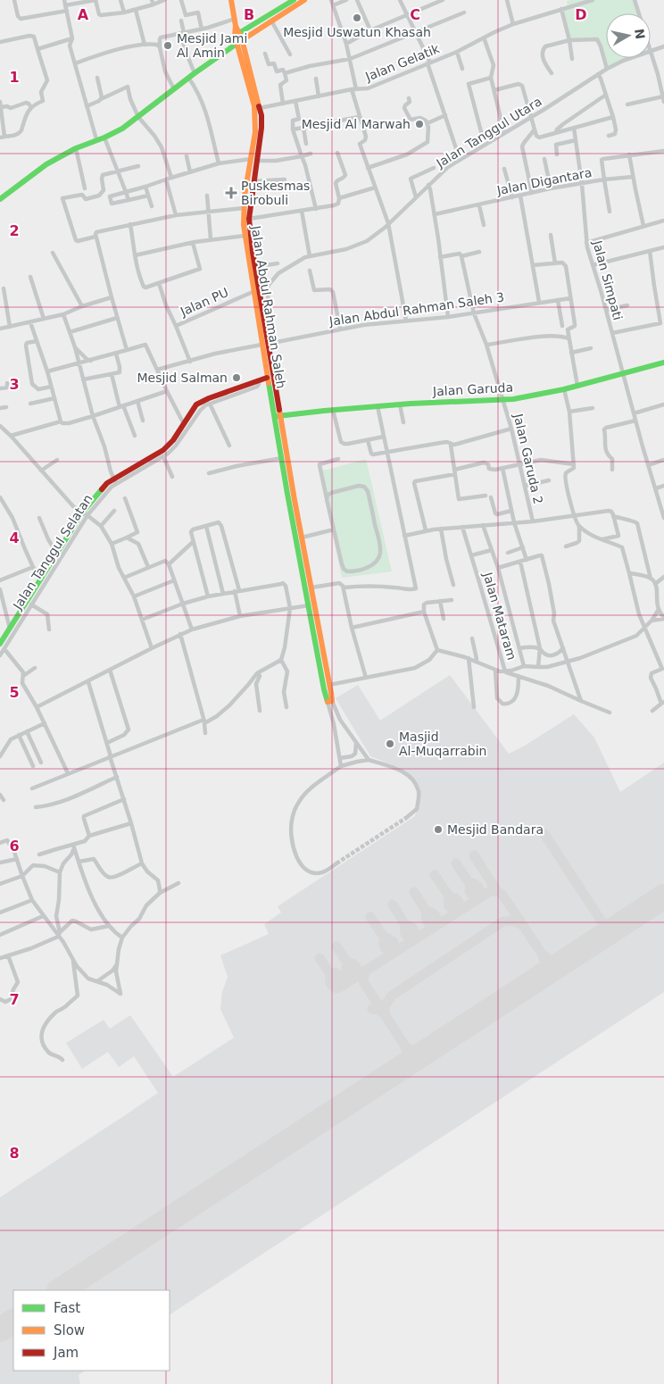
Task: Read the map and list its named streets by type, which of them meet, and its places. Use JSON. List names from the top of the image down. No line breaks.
{"streets":{"main road":["Jalan Abdul Rahman Saleh","Jalan Garuda","Jalan Tanggul Selatan"],"street":["Jalan Gelatik","Jalan Tanggul Utara","Jalan Digantara","Jalan Simpati","Jalan PU","Jalan Abdul Rahman Saleh 3","Jalan Garuda 2","Jalan Mataram"]},"crossings":[["Jalan Gelatik","Jalan Abdul Rahman Saleh"],["Jalan Tanggul Utara","Jalan Abdul Rahman Saleh"],["Jalan Digantara","Jalan Simpati"],["Jalan Simpati","Jalan Garuda"],["Jalan PU","Jalan Abdul Rahman Saleh"],["Jalan Abdul Rahman Saleh","Jalan Abdul Rahman Saleh 3"],["Jalan Abdul Rahman Saleh","Jalan Garuda"],["Jalan Abdul Rahman Saleh","Jalan Tanggul Selatan"],["Jalan Abdul Rahman Saleh 3","Jalan Garuda 2"],["Jalan Garuda","Jalan Garuda 2"]],"places":{"other":["Mesjid Uswatun Khasah","Mesjid Jami Al Amin","Mesjid Al Marwah","Mesjid Salman","Masjid Al-Muqarrabin","Mesjid Bandara"],"health":["Puskesmas Birobuli"]},"legend":["Fast","Slow","Jam"],"north":"right","grid":{"columns":["A","B","C","D"],"rows":["1","2","3","4","5","6","7","8"]}}
